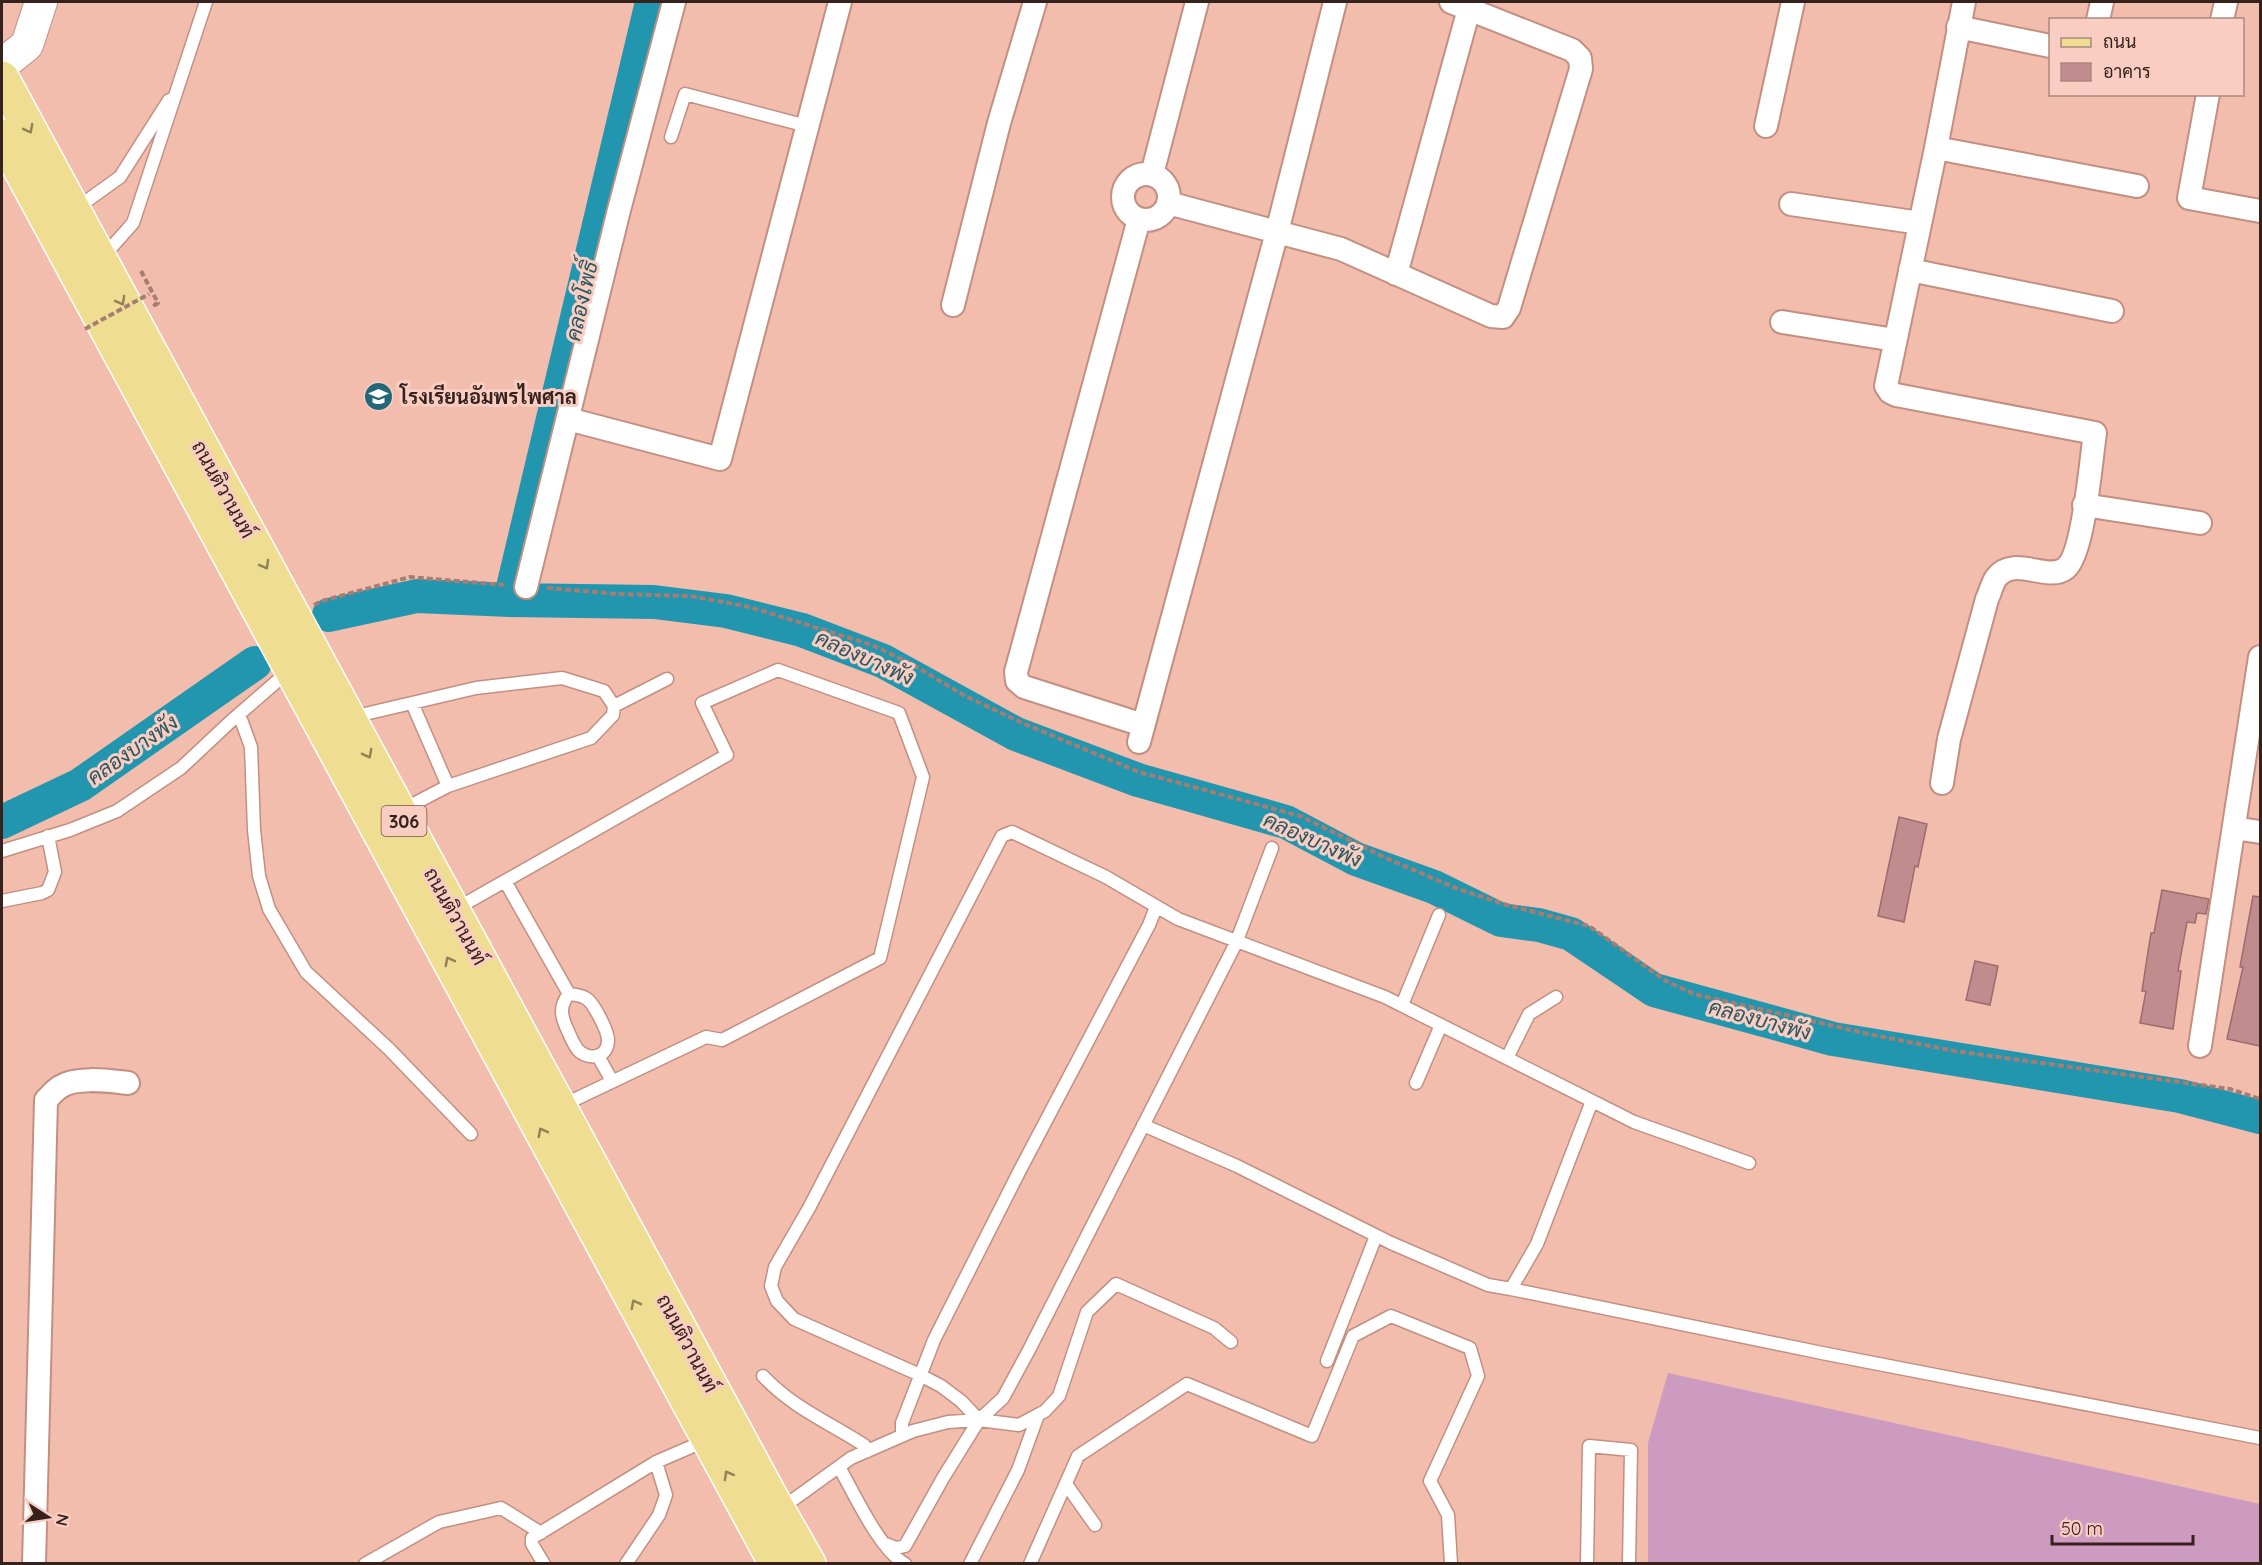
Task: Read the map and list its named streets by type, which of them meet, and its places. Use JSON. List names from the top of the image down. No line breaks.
{"streets":{"main road":["ถนนติวานนท์","306"]},"water":["คลองโพธิ์","คลองบางพัง"],"places":{"school or university":["โรงเรียนอัมพรไพศาล"]},"legend":["ถนน","อาคาร"],"scale_bar":"50 m","north":"right"}
